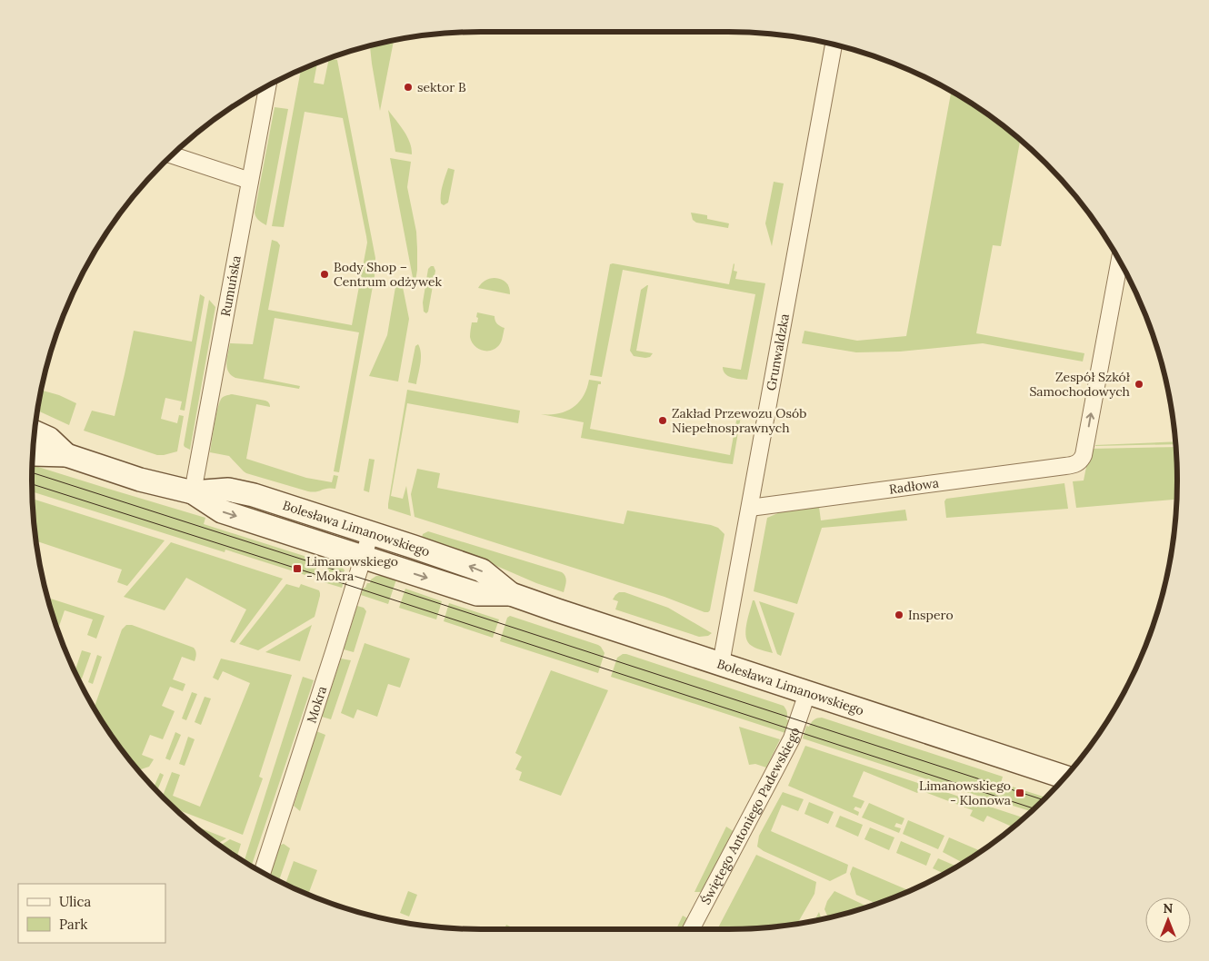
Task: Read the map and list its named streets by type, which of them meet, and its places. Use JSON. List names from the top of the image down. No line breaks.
{"streets":{"street":["Rumuńska","Grunwaldzka","Radłowa","Bolesława Limanowskiego","Mokra","Świętego Antoniego Padewskiego"]},"crossings":[["Rumuńska","Bolesława Limanowskiego"],["Grunwaldzka","Radłowa"],["Grunwaldzka","Bolesława Limanowskiego"],["Bolesława Limanowskiego","Mokra"],["Bolesława Limanowskiego","Świętego Antoniego Padewskiego"]],"one_way":["Radłowa"],"places":{"other":["sektor B","Body Shop – Centrum odżywek","Zespół Szkół Samochodowych","Zakład Przewozu Osób Niepełnosprawnych","Inspero"],"transit":["Limanowskiego - Mokra","Limanowskiego - Klonowa"]},"legend":["Ulica","Park"],"north":"top"}
